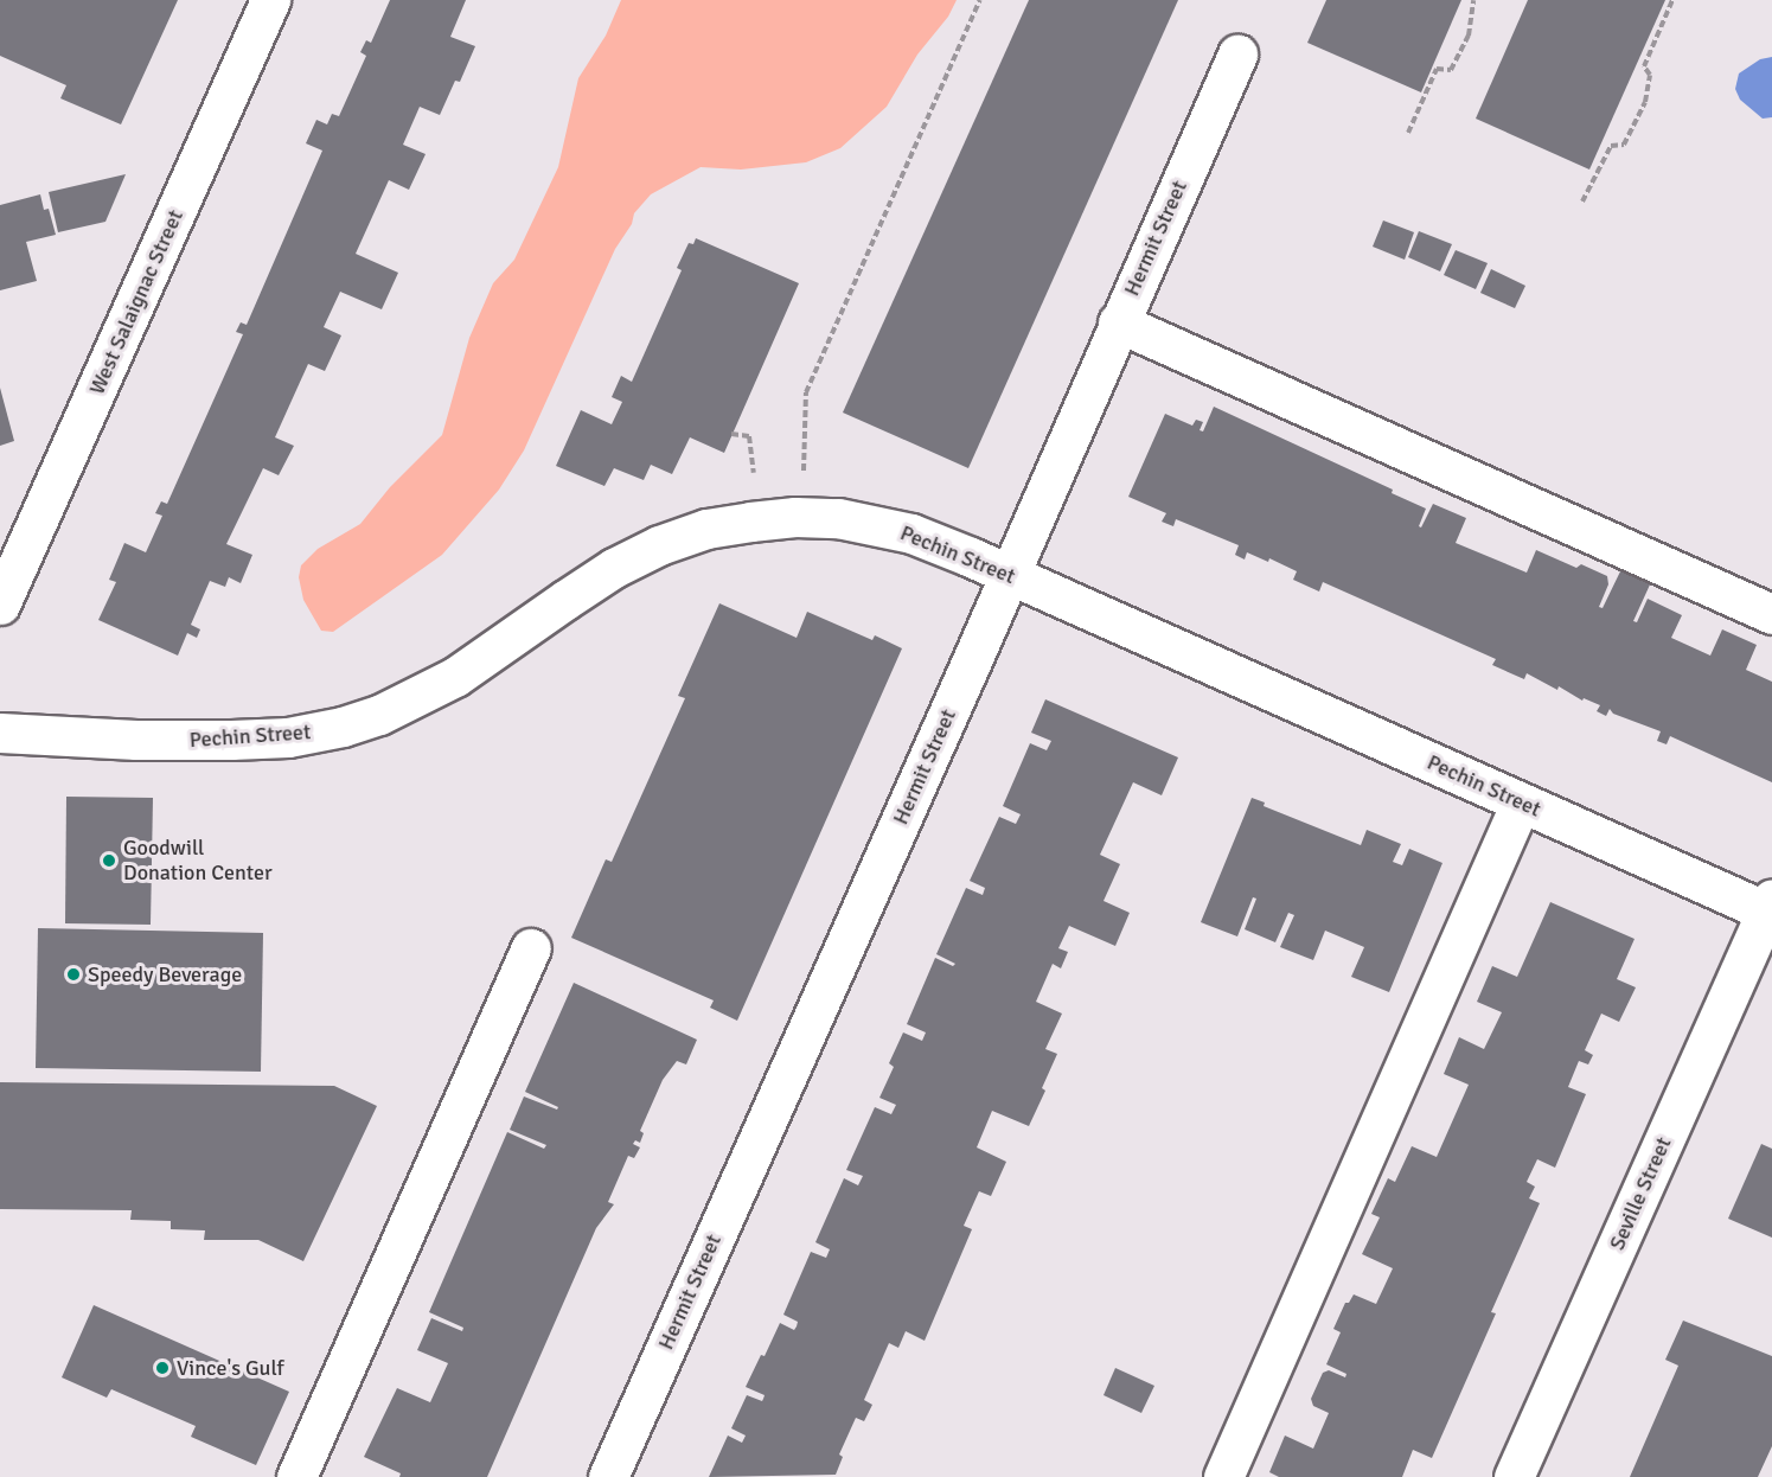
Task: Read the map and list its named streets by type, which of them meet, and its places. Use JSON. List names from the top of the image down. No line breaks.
{"streets":{"street":["Hermit Street","West Salaignac Street","Pechin Street","Seville Street"]},"crossings":[["Hermit Street","Pechin Street"],["Pechin Street","Seville Street"]],"places":["Goodwill Donation Center","Speedy Beverage","Vince's Gulf"]}
